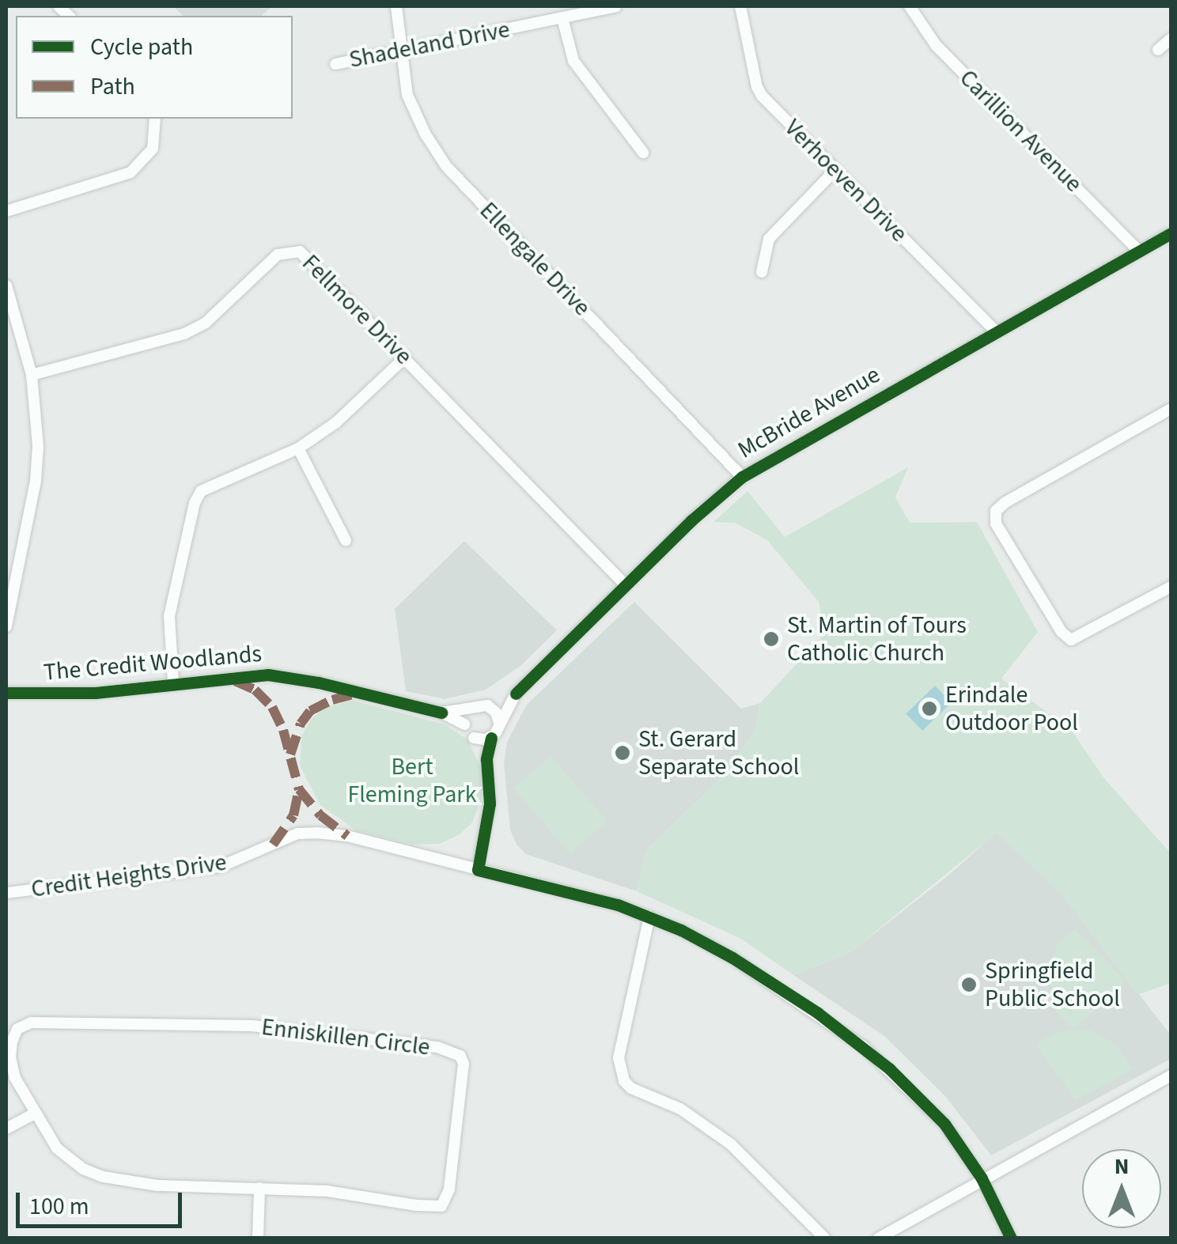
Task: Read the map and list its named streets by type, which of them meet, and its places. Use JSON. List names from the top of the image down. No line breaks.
{"streets":{"street":["Shadeland Drive","Carillion Avenue","Verhoeven Drive","Ellengale Drive","Fellmore Drive","McBride Avenue","The Credit Woodlands","Credit Heights Drive","Enniskillen Circle"]},"crossings":[["Shadeland Drive","Ellengale Drive"],["Carillion Avenue","McBride Avenue"],["Verhoeven Drive","McBride Avenue"],["Ellengale Drive","McBride Avenue"],["Fellmore Drive","McBride Avenue"],["McBride Avenue","The Credit Woodlands"]],"parks":["Bert Fleming Park"],"places":["St. Martin of Tours Catholic Church","Erindale Outdoor Pool","St. Gerard Separate School","Springfield Public School"],"legend":["Cycle path","Path"],"scale_bar":"100 m","north":"top"}
